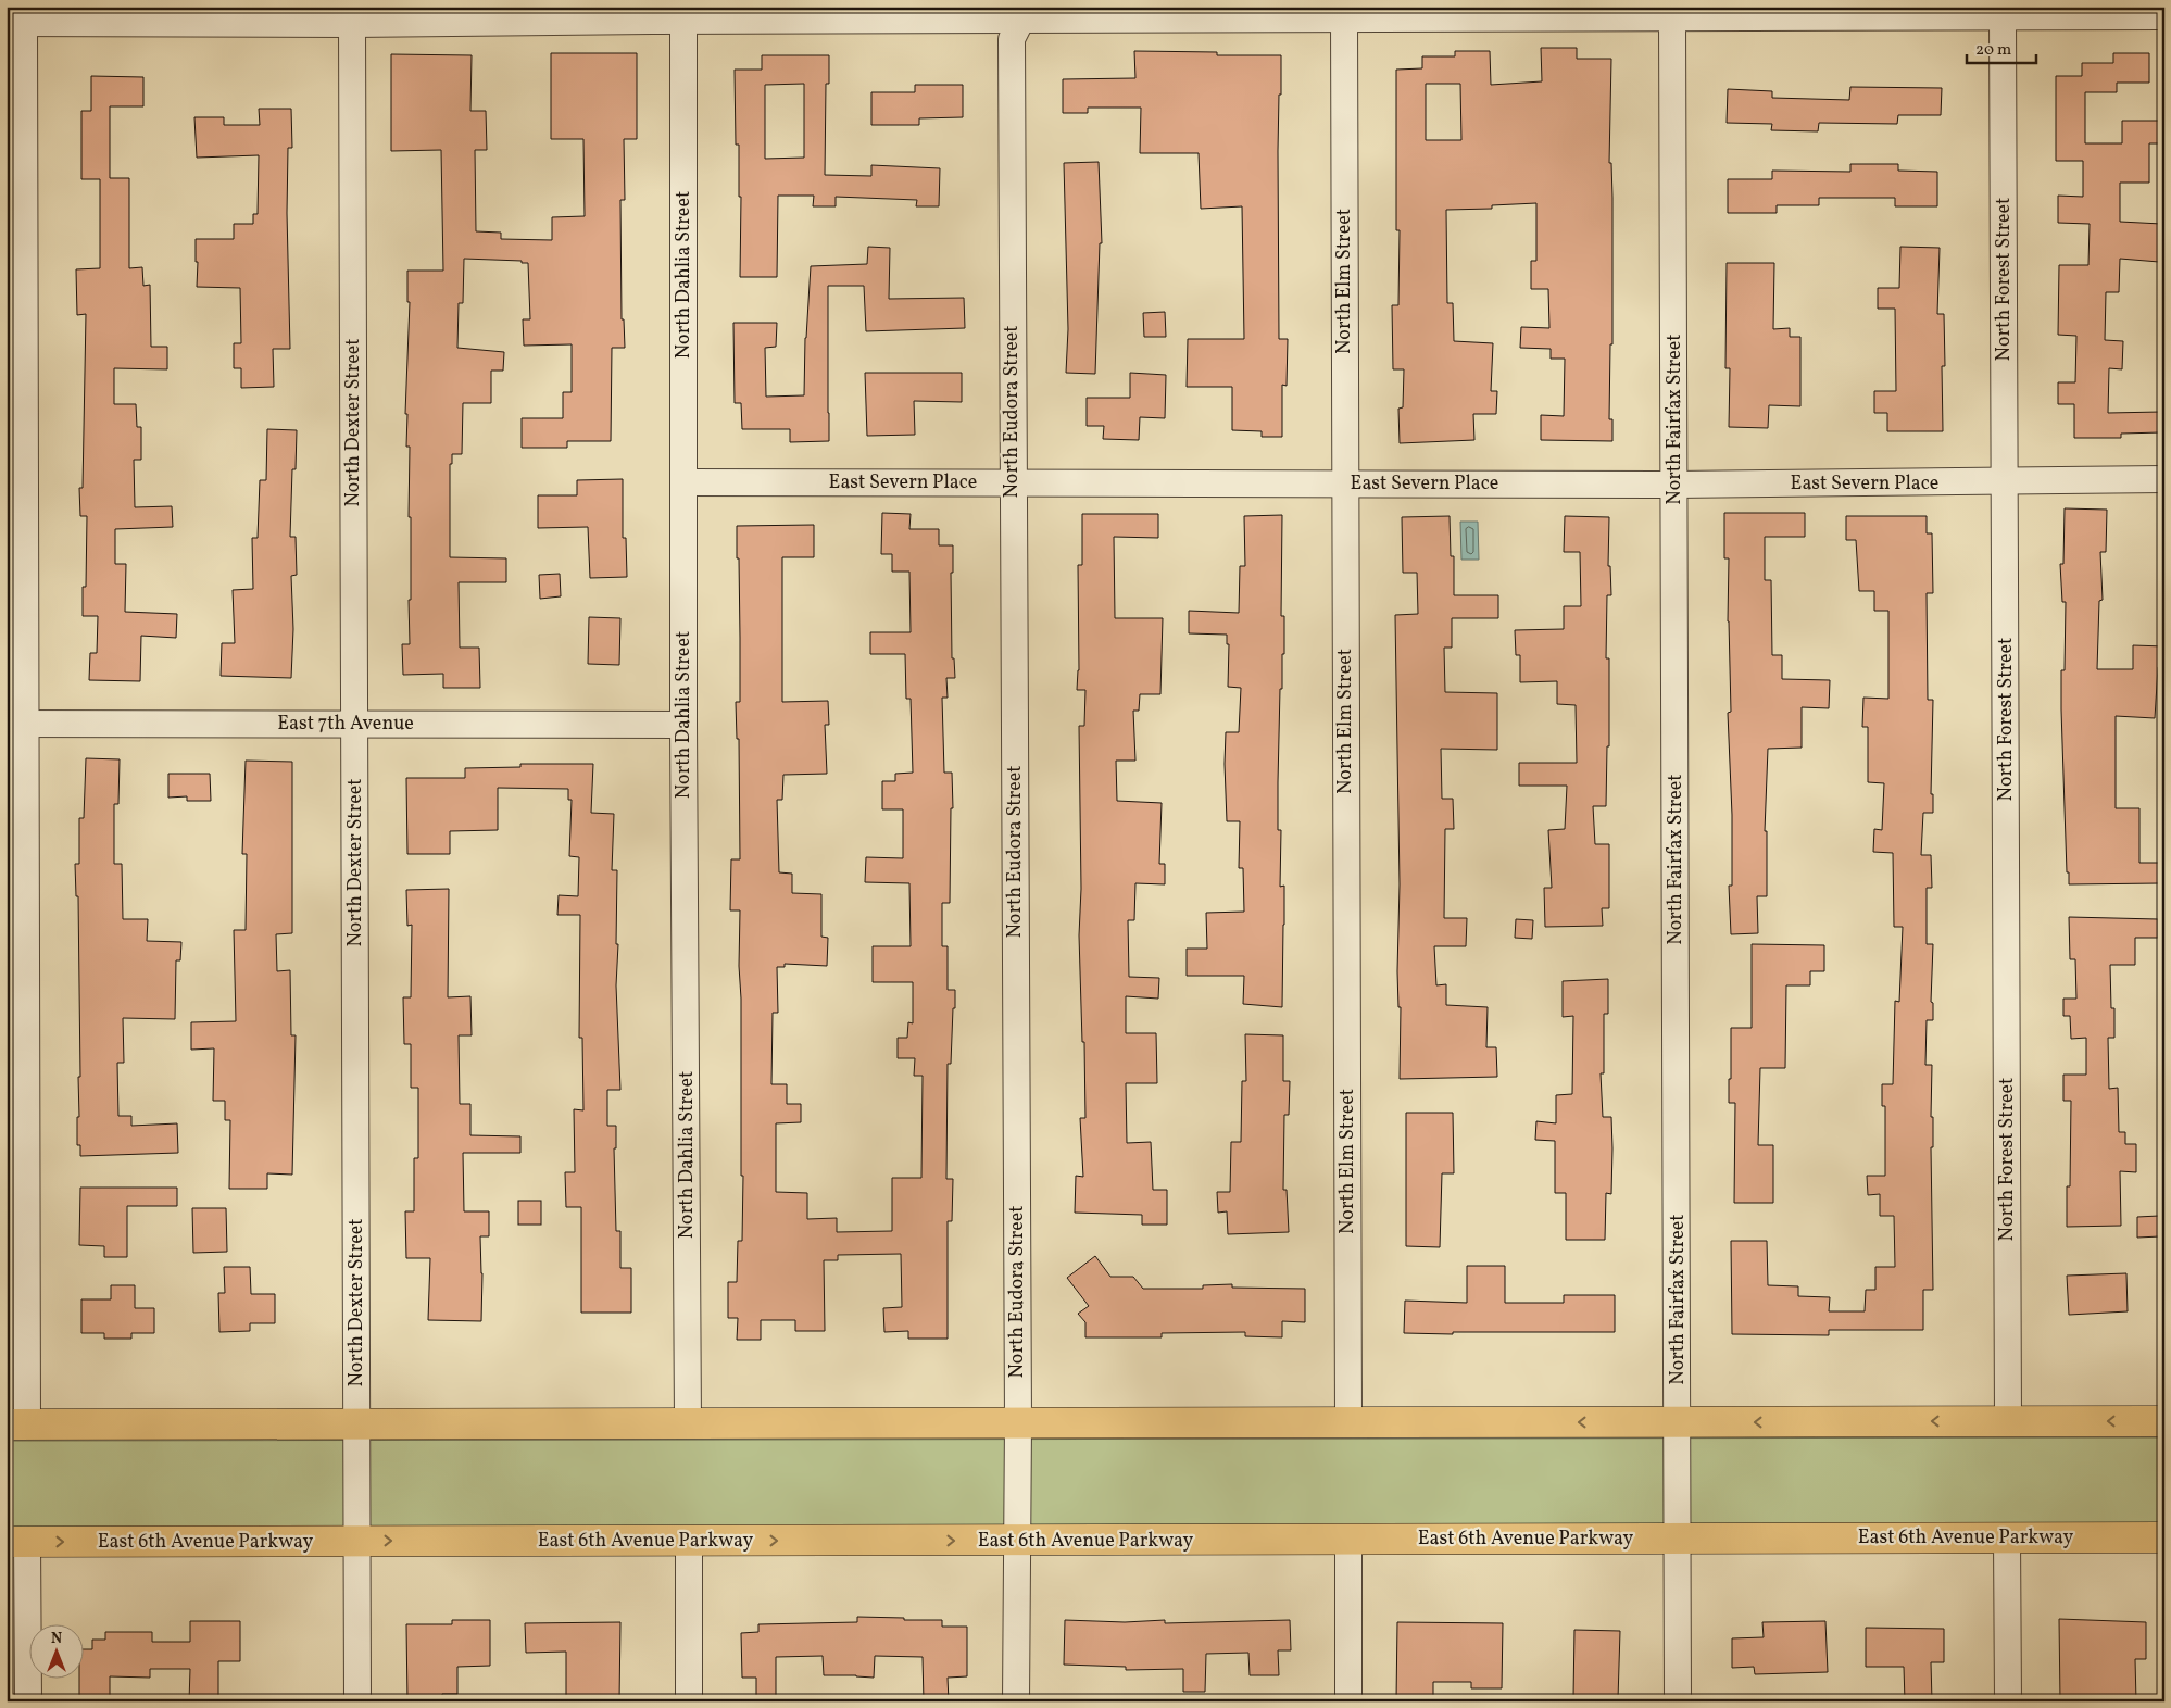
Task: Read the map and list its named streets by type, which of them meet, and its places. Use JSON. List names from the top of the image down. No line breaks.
{"streets":{"main road":["East 6th Avenue Parkway"],"street":["North Dahlia Street","North Forest Street","North Elm Street","North Eudora Street","North Fairfax Street","North Dexter Street","East Severn Place","East 7th Avenue"]},"crossings":[["North Dahlia Street","East Severn Place"],["North Dahlia Street","East 7th Avenue"],["North Forest Street","East Severn Place"],["North Elm Street","East Severn Place"],["North Eudora Street","East Severn Place"],["North Eudora Street","East 6th Avenue Parkway"],["North Fairfax Street","East Severn Place"],["North Fairfax Street","East 6th Avenue Parkway"],["North Dexter Street","East 7th Avenue"],["North Dexter Street","East 6th Avenue Parkway"]],"scale_bar":"20 m","north":"top"}
